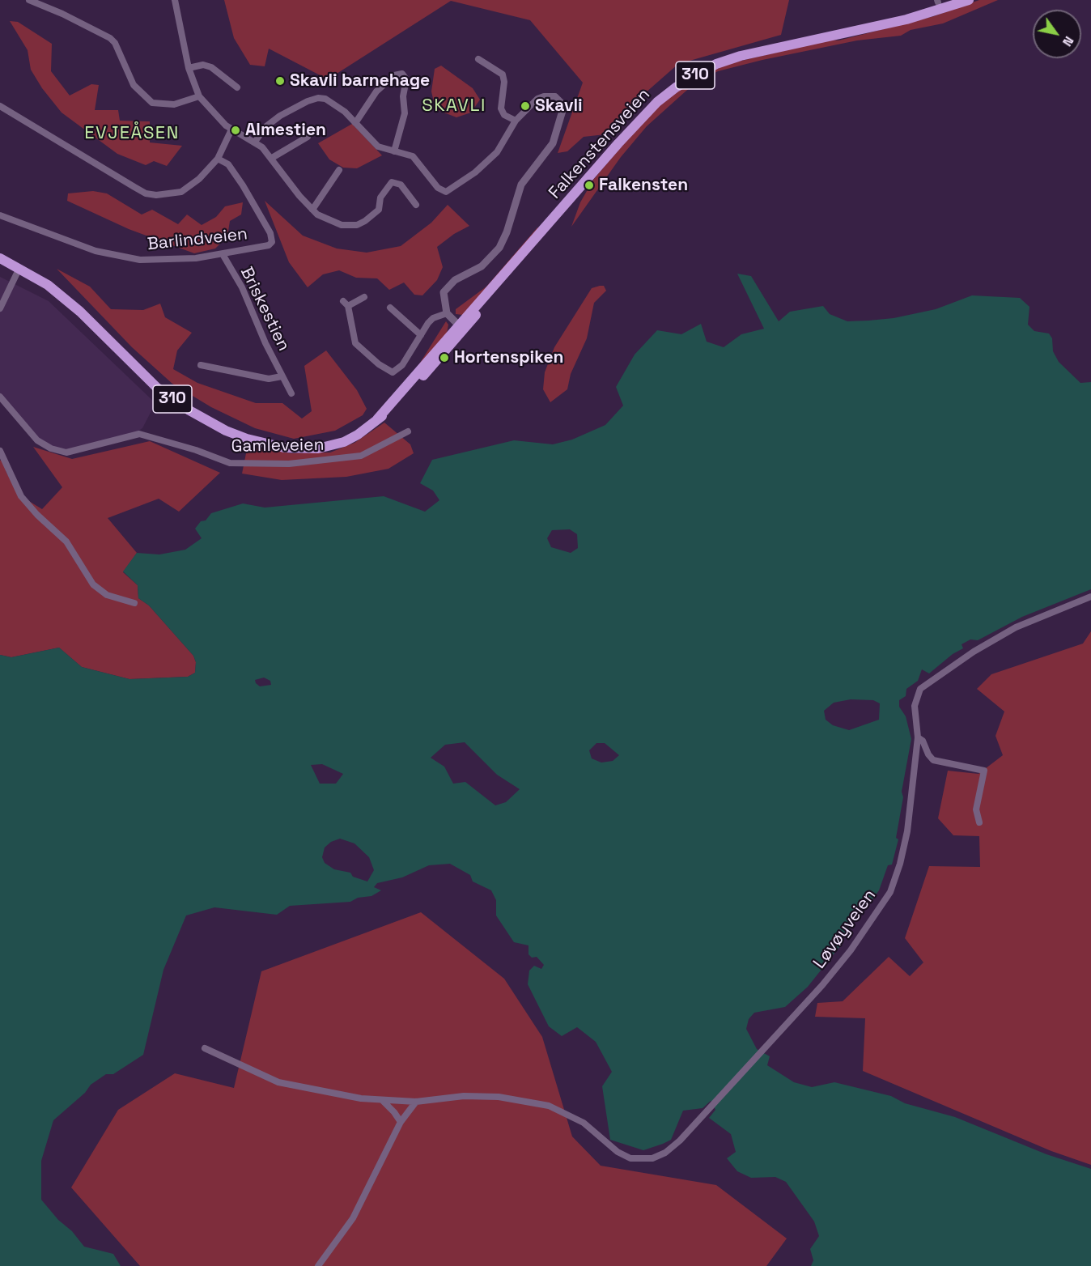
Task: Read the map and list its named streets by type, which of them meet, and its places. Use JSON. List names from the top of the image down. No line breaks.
{"streets":{"main road":["310","Falkenstensveien"],"street":["Barlindveien","Briskestien","Gamleveien","Løvøyveien"]},"crossings":[["Barlindveien","Briskestien"]],"districts":["SKAVLI","EVJEÅSEN"],"places":["Skavli barnehage","Skavli","Almestien","Falkensten","Hortenspiken"],"north":"bottom right"}
